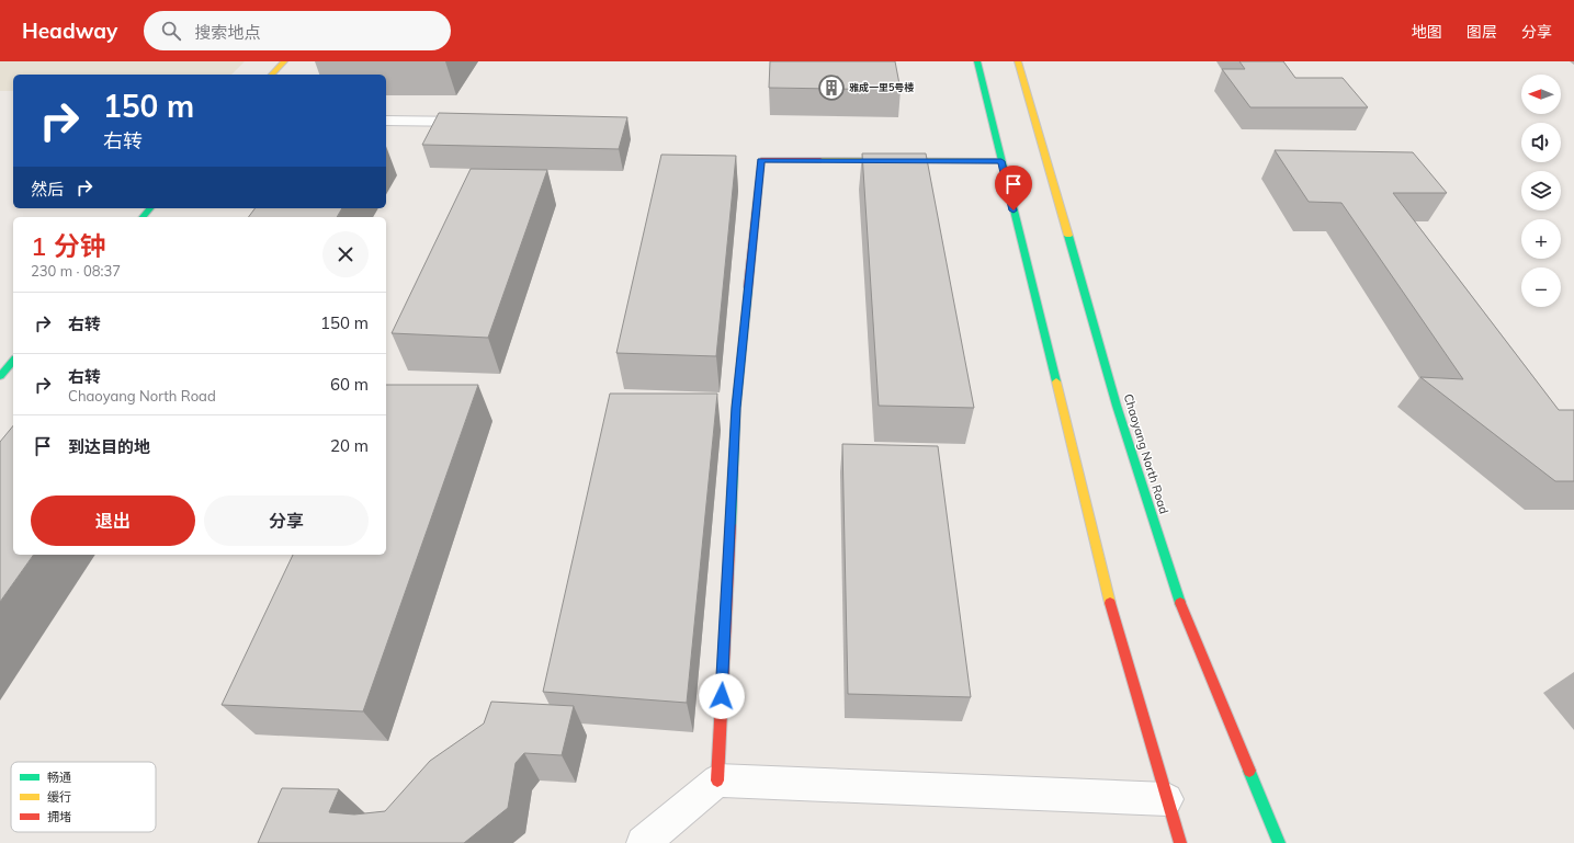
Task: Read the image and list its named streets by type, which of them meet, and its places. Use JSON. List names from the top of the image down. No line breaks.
{"streets":{"main road":["Chaoyang North Road"]},"places":{"building":["雅成一里5号楼"]},"legend":["畅通","缓行","拥堵"],"north":"left","page":{"header":"Headway","search":"搜索地点","nav":["地图","图层","分享"],"map_buttons":["+","−"],"turn":["150 m","右转"],"then":"然后","heading":["1 分钟","230 m · 08:37"],"list":[{"name":"右转","value":"150 m"},{"name":"右转","note":"Chaoyang North Road","value":"60 m"},{"name":"到达目的地","value":"20 m"}],"buttons":["退出","分享"]}}
